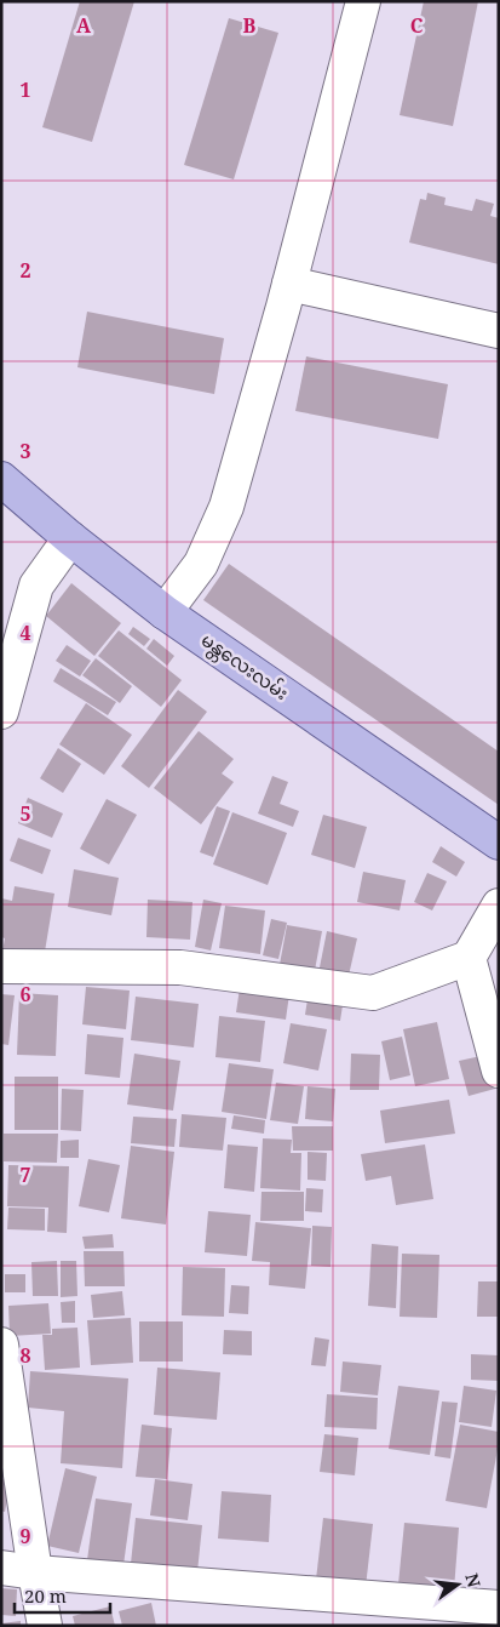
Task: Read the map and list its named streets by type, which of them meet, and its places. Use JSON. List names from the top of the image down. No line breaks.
{"streets":{"main road":["မန္တလေးလမ်း"]},"scale_bar":"20 m","north":"right","grid":{"columns":["A","B","C"],"rows":["1","2","3","4","5","6","7","8","9"]}}
